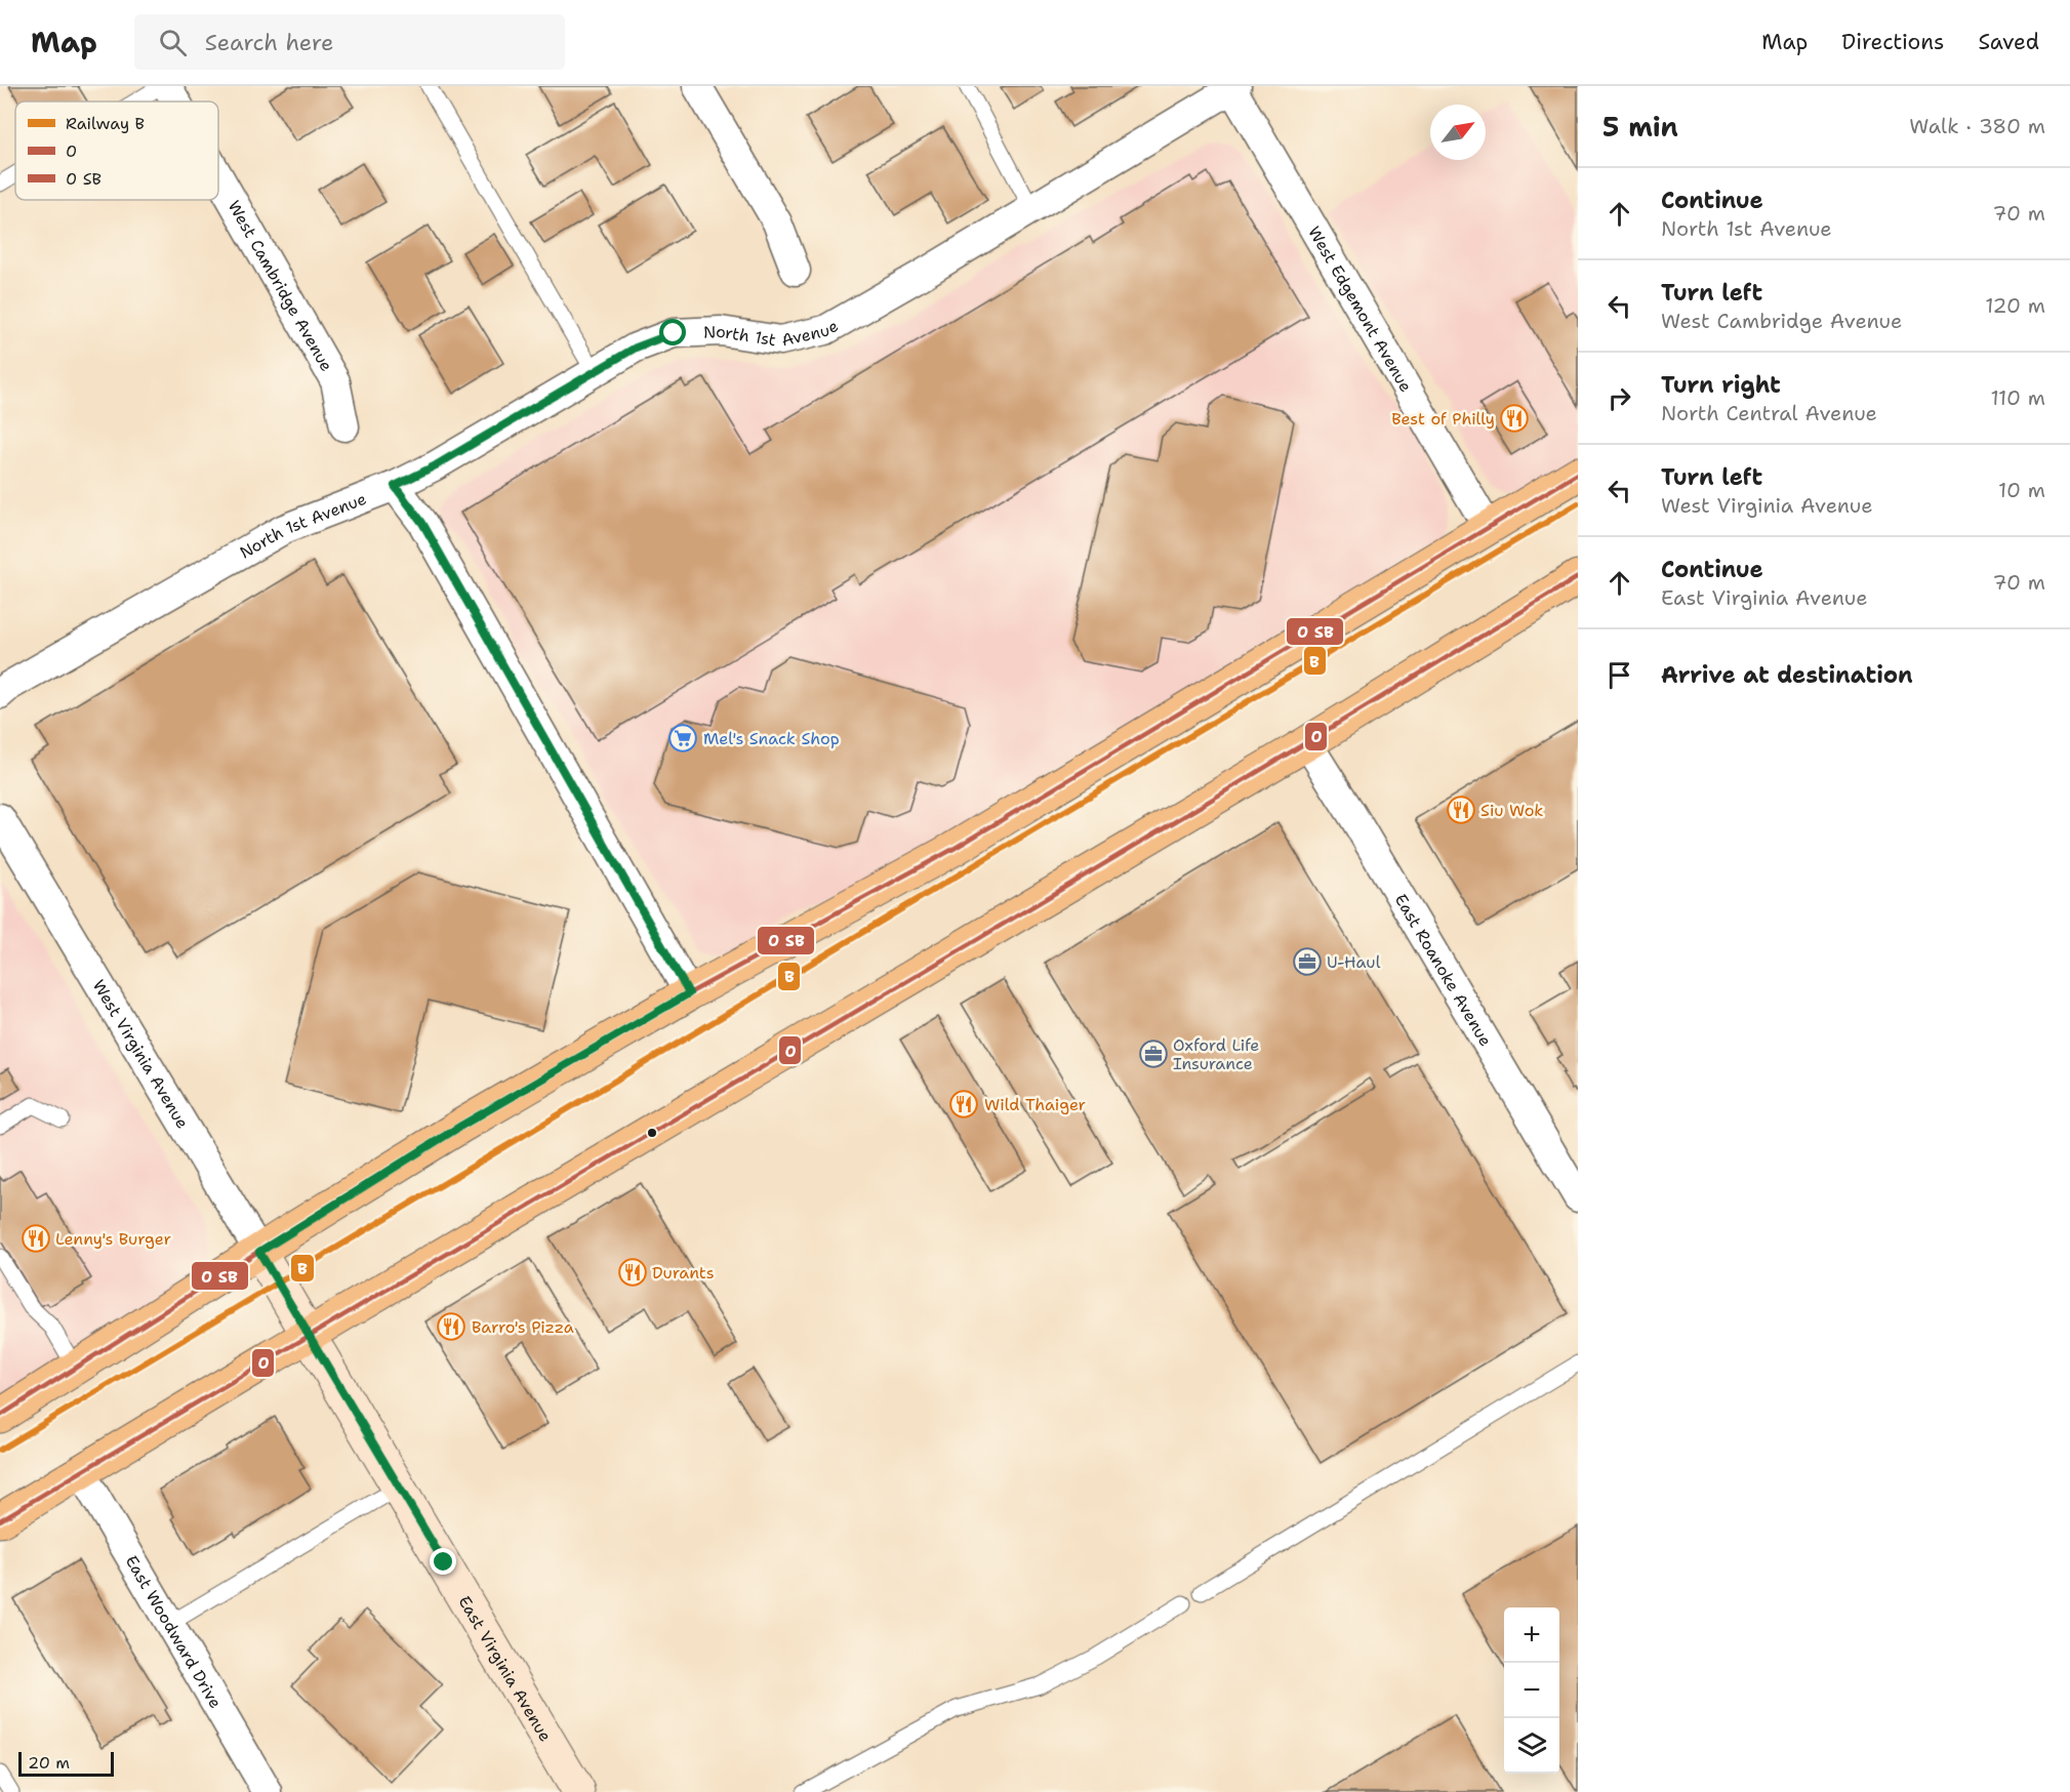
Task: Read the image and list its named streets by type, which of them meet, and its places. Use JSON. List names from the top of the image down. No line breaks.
{"streets":{"street":["West Cambridge Avenue","West Edgemont Avenue","North 1st Avenue","East Roanoke Avenue","West Virginia Avenue","East Woodward Drive","East Virginia Avenue"]},"crossings":[["West Edgemont Avenue","North 1st Avenue"],["West Virginia Avenue","East Virginia Avenue"]],"places":{"restaurant":["Best of Philly","Siu Wok","Wild Thaiger","Lenny's Burger","Durants","Barro's Pizza"],"supermarket":["Mel's Snack Shop"],"office":["U-Haul","Oxford Life Insurance"]},"lines":["rail line B","transit line 0"],"legend":["Railway B","0","0 SB"],"scale_bar":"20 m","north":"top right","page":{"header":"Map","search":"Search here","nav":["Map","Directions","Saved"],"heading":["5 min","Walk · 380 m"],"list":[["Continue","North 1st Avenue","70 m"],["Turn left","West Cambridge Avenue","120 m"],["Turn right","North Central Avenue","110 m"],["Turn left","West Virginia Avenue","10 m"],["Continue","East Virginia Avenue","70 m"],"Arrive at destination"],"map_buttons":["+","−"],"scale":"20 m"}}
